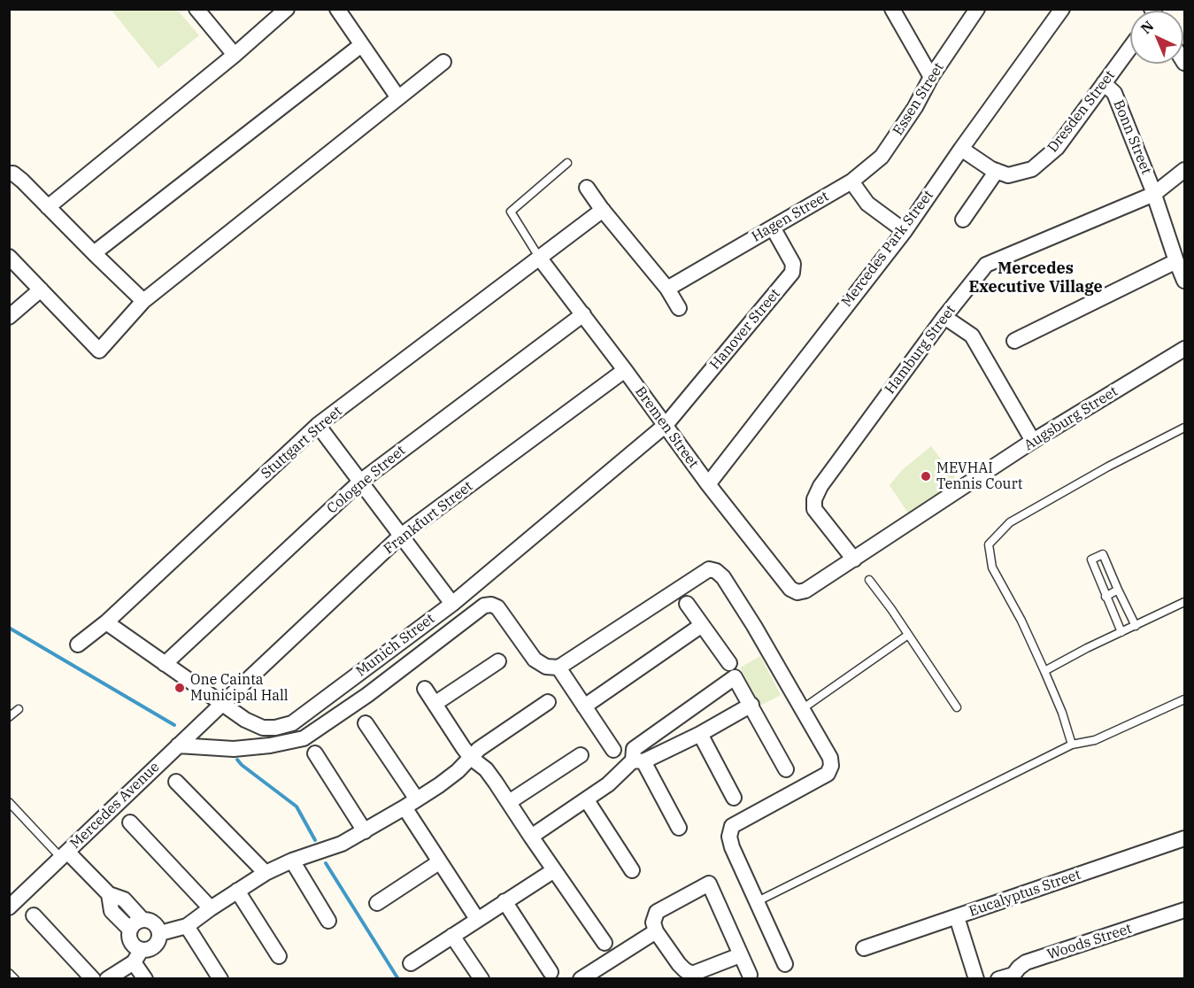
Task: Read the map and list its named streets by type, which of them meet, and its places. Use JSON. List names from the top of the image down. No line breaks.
{"streets":{"street":["Essen Street","Dresden Street","Bonn Street","Hagen Street","Mercedes Park Street","Hanover Street","Hamburg Street","Augsburg Street","Bremen Street","Stuttgart Street","Cologne Street","Frankfurt Street","Munich Street","Mercedes Avenue","Eucalyptus Street","Woods Street"]},"crossings":[["Essen Street","Hagen Street"],["Dresden Street","Bonn Street"],["Bonn Street","Hamburg Street"],["Hagen Street","Hanover Street"],["Mercedes Park Street","Bremen Street"],["Hanover Street","Bremen Street"],["Hanover Street","Munich Street"],["Hamburg Street","Augsburg Street"],["Augsburg Street","Bremen Street"],["Bremen Street","Stuttgart Street"],["Bremen Street","Cologne Street"],["Bremen Street","Frankfurt Street"],["Bremen Street","Munich Street"],["Stuttgart Street","Munich Street"],["Cologne Street","Munich Street"],["Frankfurt Street","Munich Street"],["Frankfurt Street","Mercedes Avenue"],["Munich Street","Mercedes Avenue"]],"districts":["Mercedes Executive Village"],"places":["MEVHAI Tennis Court","One Cainta Municipal Hall"],"north":"top left"}
